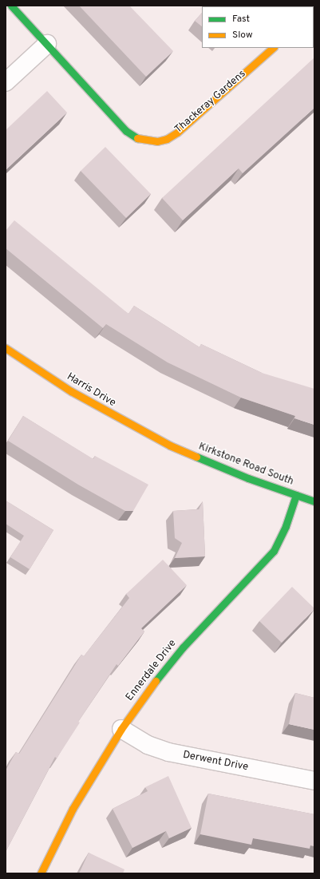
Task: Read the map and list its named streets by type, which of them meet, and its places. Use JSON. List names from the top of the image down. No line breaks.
{"streets":{"street":["Thackeray Gardens","Harris Drive","Kirkstone Road South","Ennerdale Drive","Derwent Drive"]},"crossings":[["Harris Drive","Kirkstone Road South"],["Kirkstone Road South","Ennerdale Drive"],["Ennerdale Drive","Derwent Drive"]],"legend":["Fast","Slow"]}
